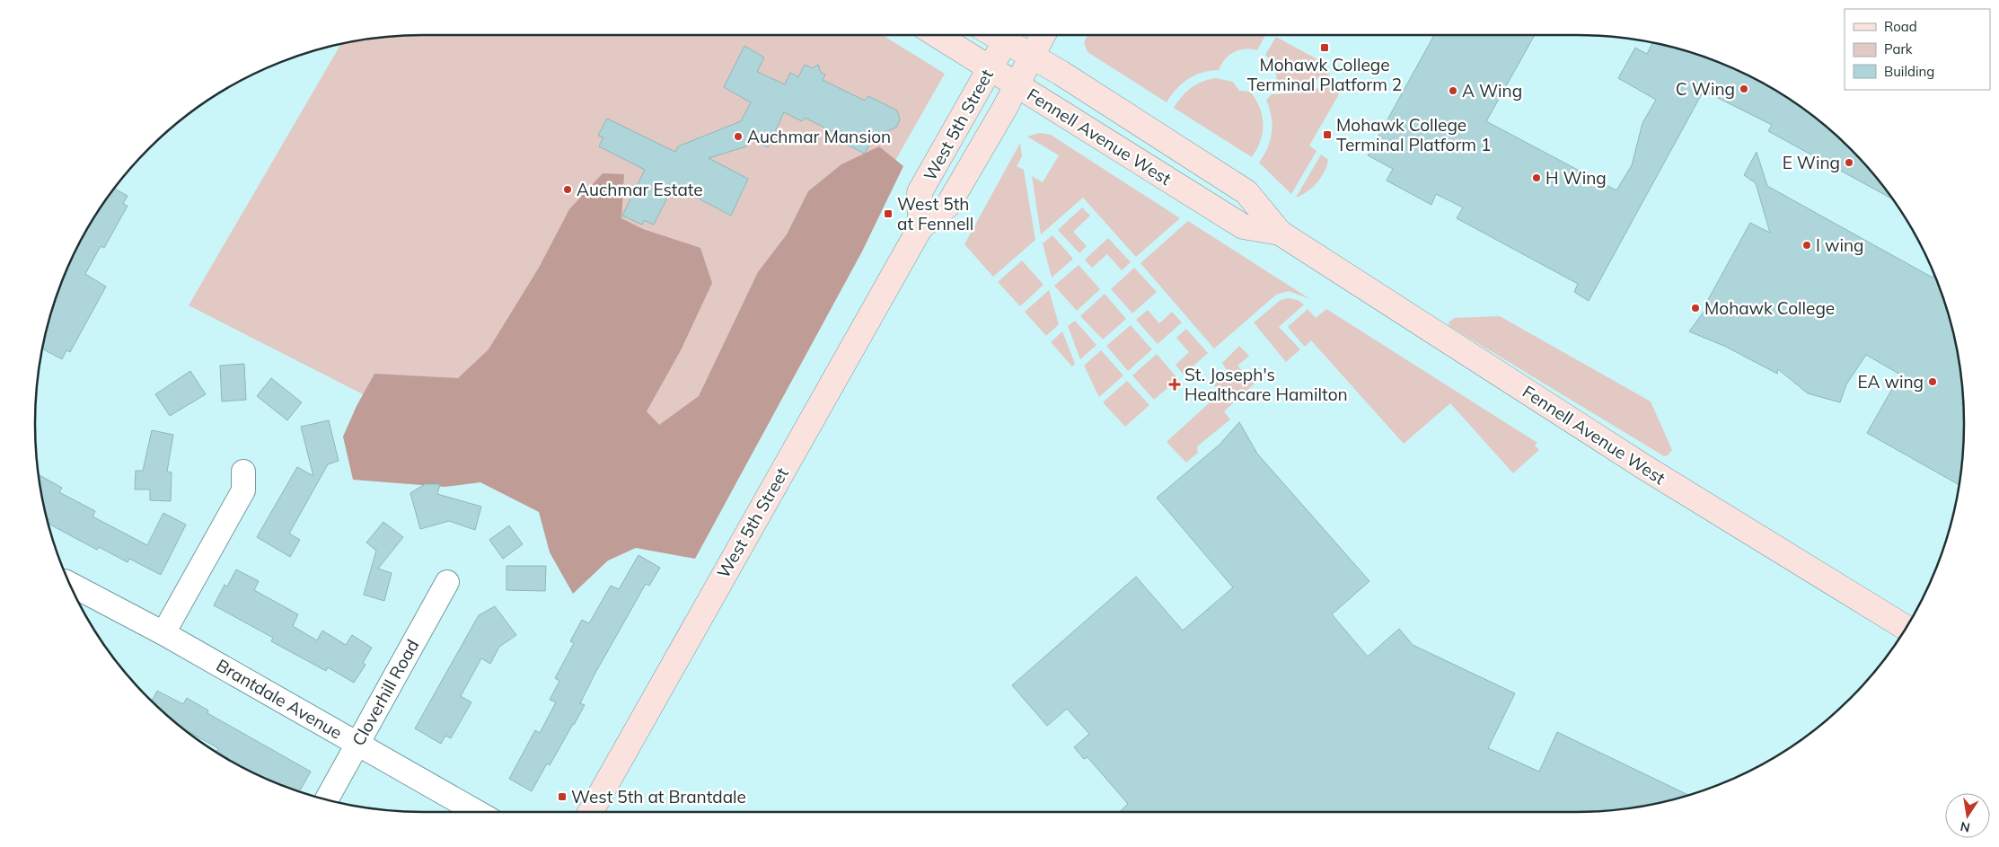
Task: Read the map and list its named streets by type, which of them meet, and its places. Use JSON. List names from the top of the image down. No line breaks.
{"streets":{"main road":["West 5th Street","Fennell Avenue West"],"street":["Cloverhill Road","Brantdale Avenue"]},"crossings":[["West 5th Street","Fennell Avenue West"],["Cloverhill Road","Brantdale Avenue"]],"places":{"transit":["Mohawk College Terminal Platform 2","Mohawk College Terminal Platform 1","West 5th at Fennell","West 5th at Brantdale"],"other":["C Wing","A Wing","Auchmar Mansion","E Wing","H Wing","Auchmar Estate","I wing","Mohawk College","EA wing"],"health":["St. Joseph's Healthcare Hamilton"]},"legend":["Road","Park","Building"],"north":"bottom"}
